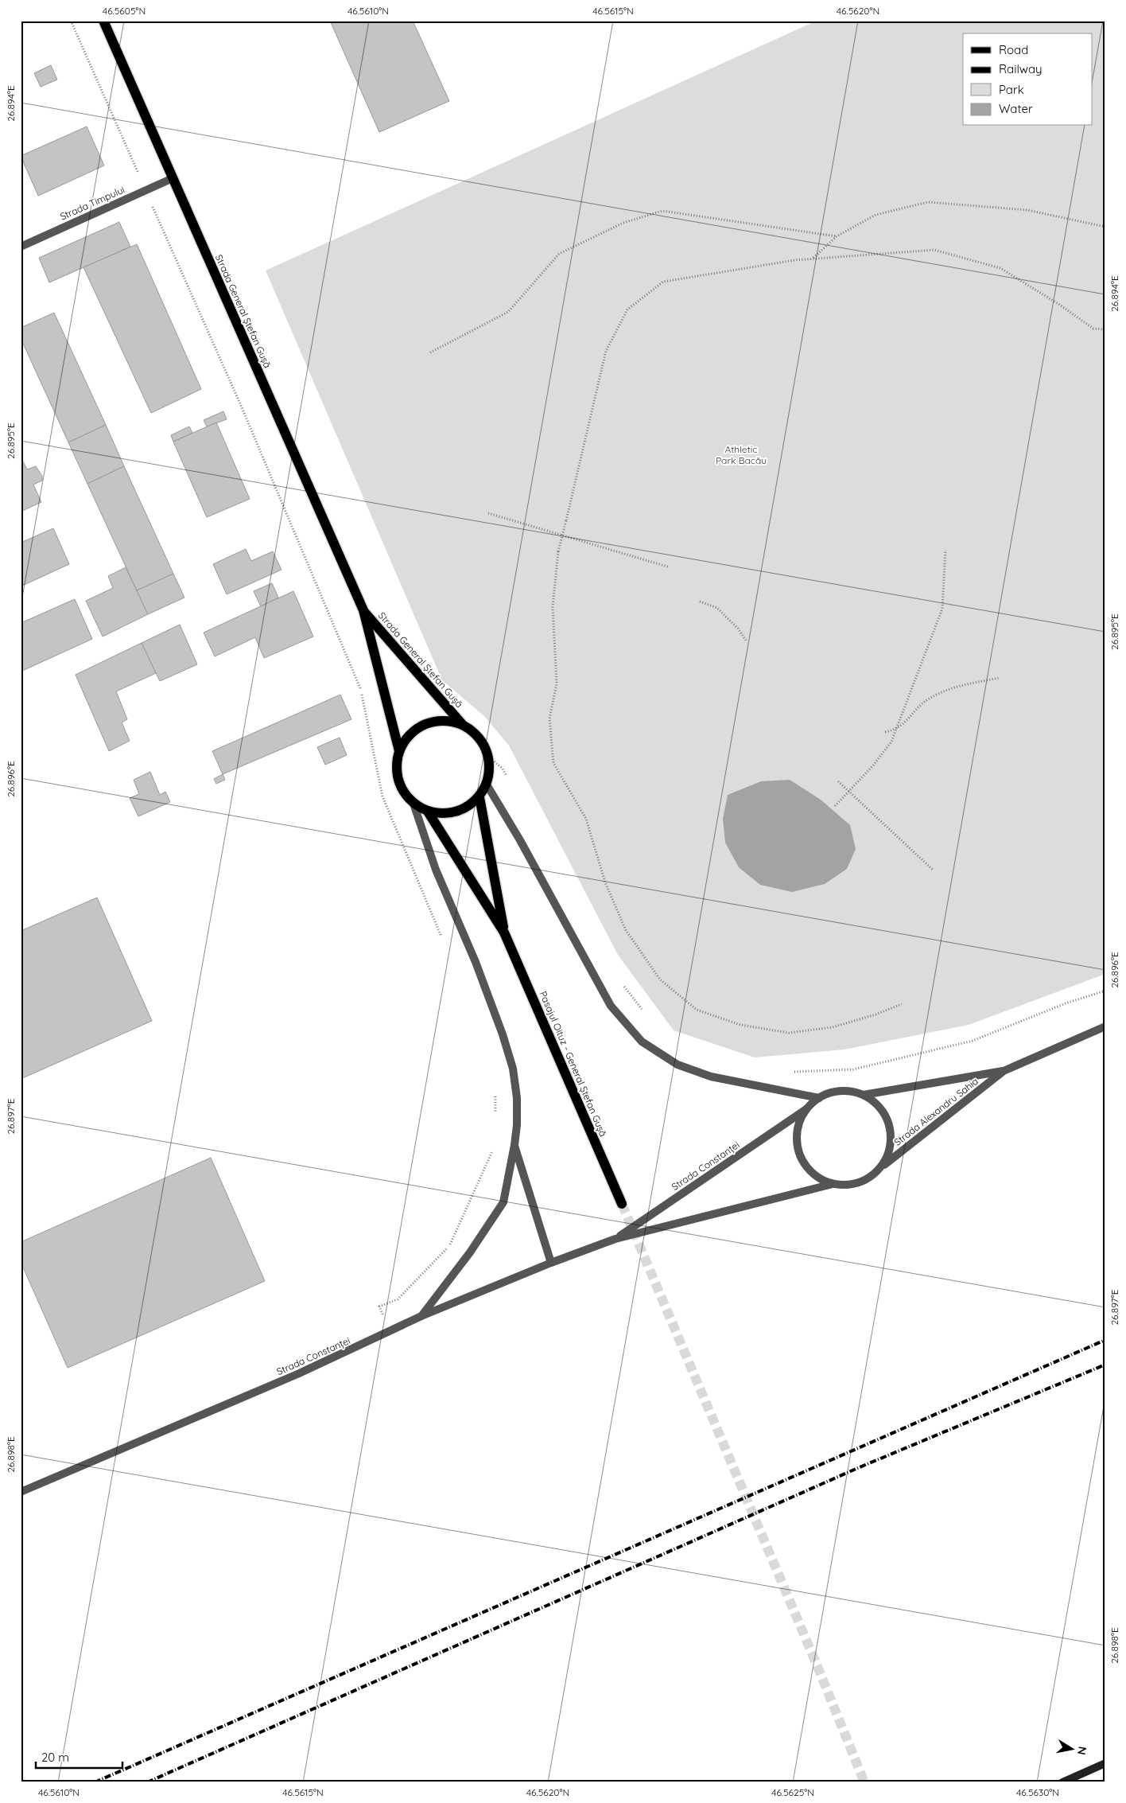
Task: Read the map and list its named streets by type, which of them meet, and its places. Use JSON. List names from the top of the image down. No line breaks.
{"streets":{"main road":["Strada General Ștefan Gușă","Pasajul Oituz - General Ștefan Gușă"],"street":["Strada Timpului","Strada Alexandru Sahia","Strada Constanței"]},"crossings":[["Strada Timpului","Strada General Ștefan Gușă"],["Strada General Ștefan Gușă","Pasajul Oituz - General Ștefan Gușă"],["Strada Alexandru Sahia","Strada Constanței"]],"parks":["Athletic Park Bacău"],"legend":["Road","Railway","Park","Water"],"scale_bar":"20 m","north":"right","coordinates":["46.5605°N","46.5610°N","46.5615°N","46.5620°N","26.894°E","26.895°E","26.896°E","26.897°E","26.898°E","46.5625°N","46.5630°N"]}
